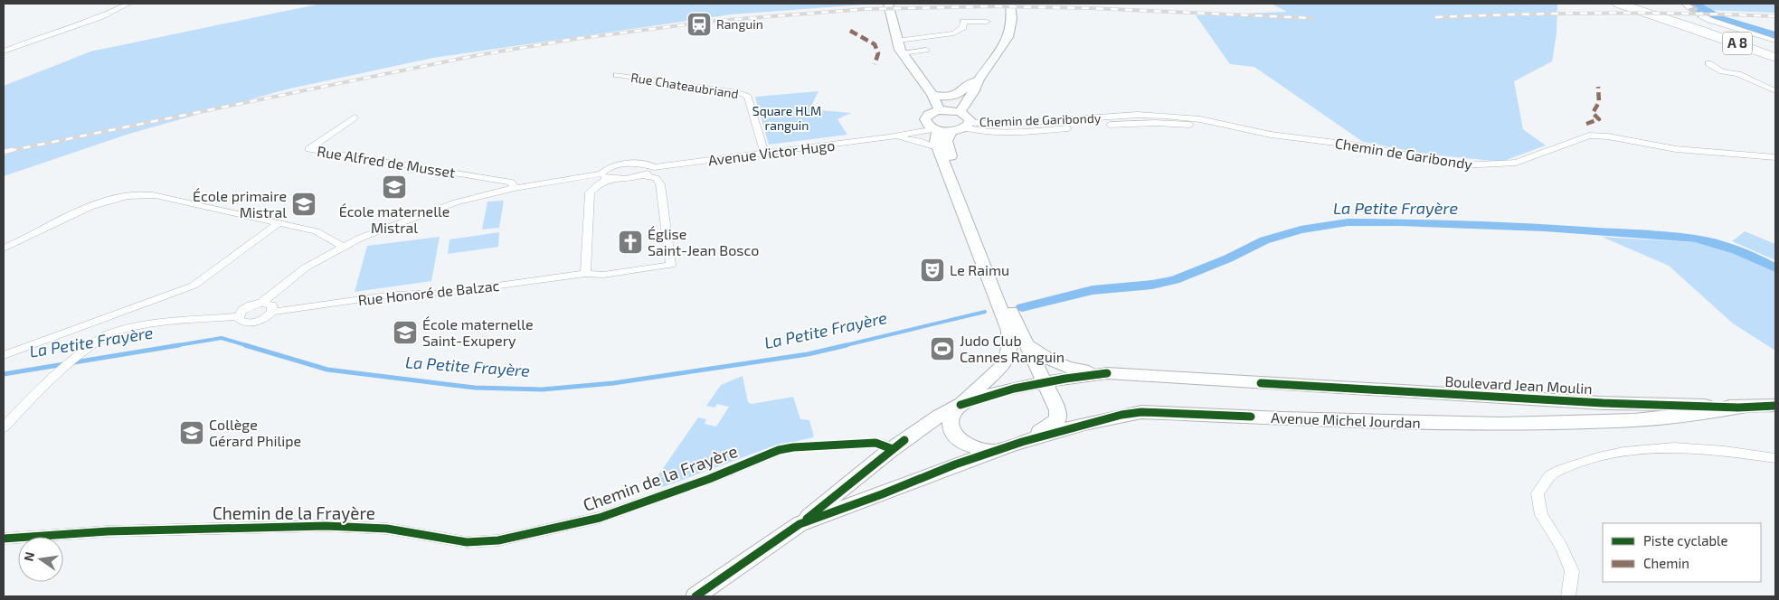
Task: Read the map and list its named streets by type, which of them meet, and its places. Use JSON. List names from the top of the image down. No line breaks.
{"streets":{"highway":["A 8"],"main road":["Boulevard Jean Moulin","Avenue Michel Jourdan"],"street":["Rue Chateaubriand","Chemin de Garibondy","Avenue Victor Hugo","Rue Alfred de Musset","Rue Honoré de Balzac","Chemin de la Frayère"]},"crossings":[["Rue Chateaubriand","Avenue Victor Hugo"],["Chemin de Garibondy","Avenue Victor Hugo"],["Boulevard Jean Moulin","Avenue Michel Jourdan"],["Boulevard Jean Moulin","Chemin de la Frayère"]],"water":["La Petite Frayère"],"parks":["Square HLM ranguin"],"places":{"station":["Ranguin"],"school or university":["École maternelle Mistral","École primaire Mistral","École maternelle Saint-Exupery","Collège Gérard Philipe"],"church":["Église Saint-Jean Bosco"],"theatre":["Le Raimu"],"sports":["Judo Club Cannes Ranguin"]},"legend":["Piste cyclable","Chemin"],"north":"left"}
